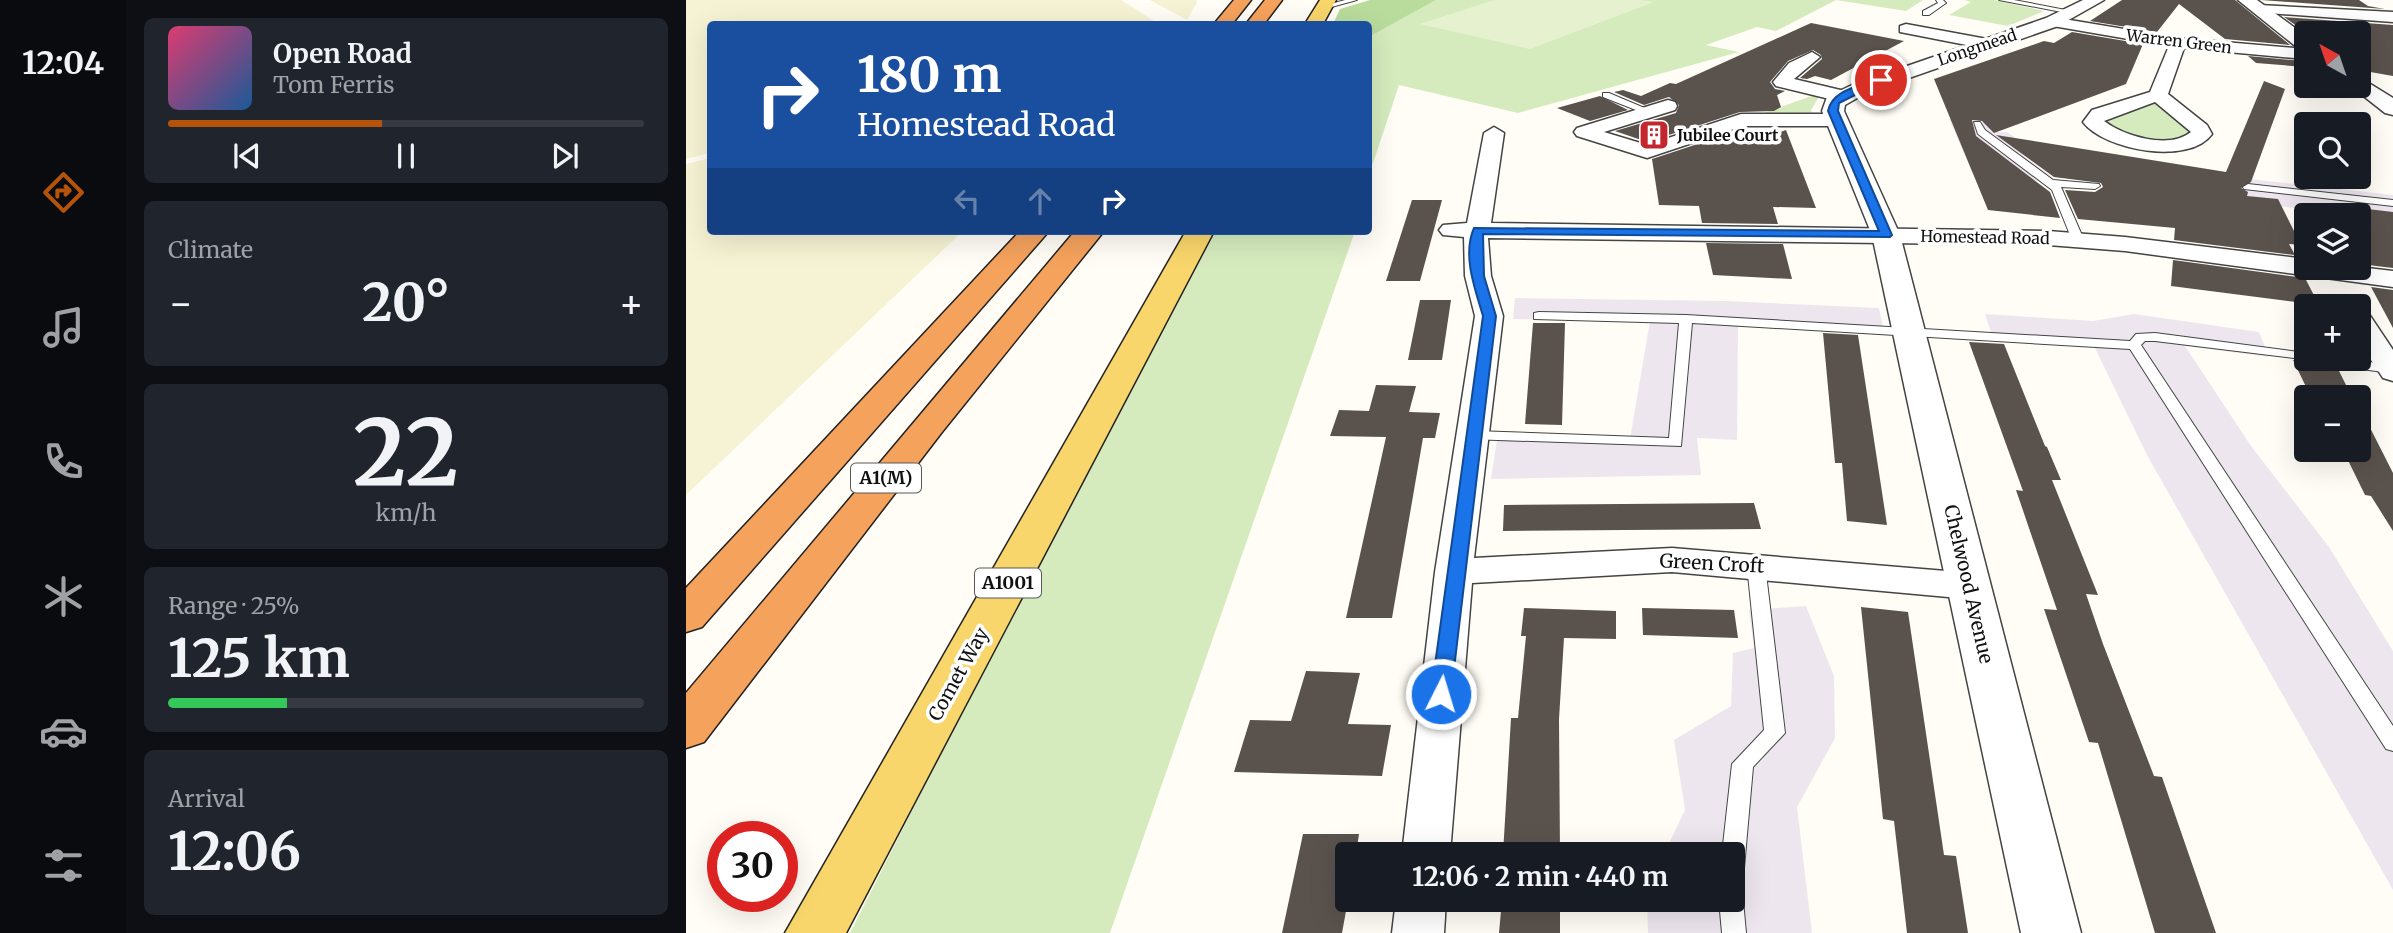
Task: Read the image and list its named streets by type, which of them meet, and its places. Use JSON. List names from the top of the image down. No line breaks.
{"streets":{"highway":["A1(M)"],"main road":["A1001","Comet Way"],"street":["Warren Green","Longmead","Homestead Road","Green Croft","Chelwood Avenue"]},"crossings":[["Warren Green","Longmead"],["Homestead Road","Chelwood Avenue"],["Green Croft","Chelwood Avenue"]],"places":{"building":["Jubilee Court"]},"north":"top left","page":{"tabs":"12:04","map_buttons":["+","−"],"turn":["180 m","Homestead Road"],"song":["Open Road","Tom Ferris"],"tile":["Climate",["22","km/h"],["Range · 25%","125 km"],["Arrival","12:06"]],"heat":["−","20°","+"],"limit":"30","trip":"12:06 · 2 min · 440 m"}}
